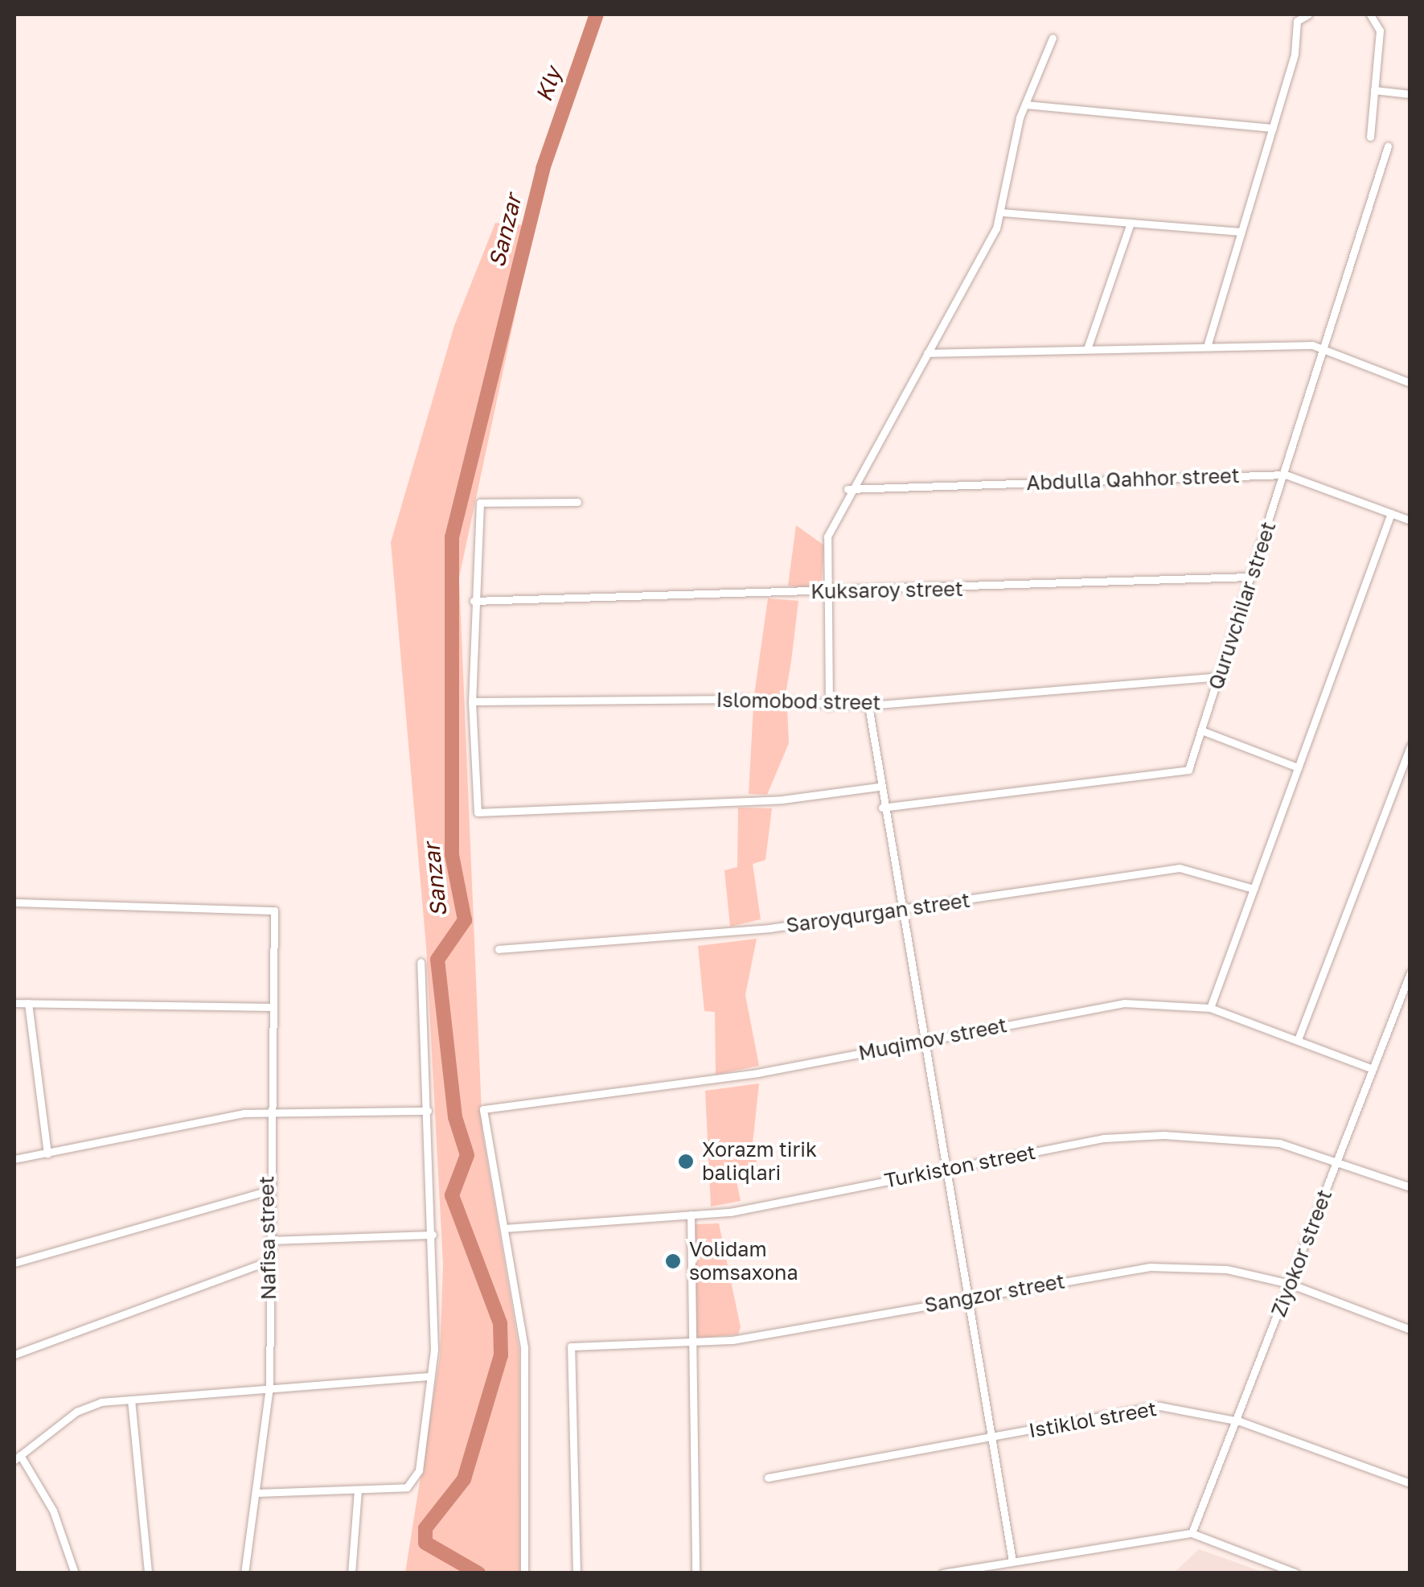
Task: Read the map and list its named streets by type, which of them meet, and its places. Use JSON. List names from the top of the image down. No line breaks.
{"streets":{"street":["Abdulla Qahhor street","Kuksaroy street","Quruvchilar street","Islomobod street","Saroyqurgan street","Muqimov street","Turkiston street","Nafisa street","Ziyokor street","Sangzor street","Istiklol street"]},"crossings":[["Abdulla Qahhor street","Quruvchilar street"],["Kuksaroy street","Quruvchilar street"],["Quruvchilar street","Islomobod street"],["Muqimov street","Turkiston street"],["Muqimov street","Ziyokor street"],["Turkiston street","Ziyokor street"],["Ziyokor street","Sangzor street"],["Ziyokor street","Istiklol street"]],"water":["Kly","Sanzar"],"places":["Xorazm tirik baliqlari","Volidam somsaxona"]}
